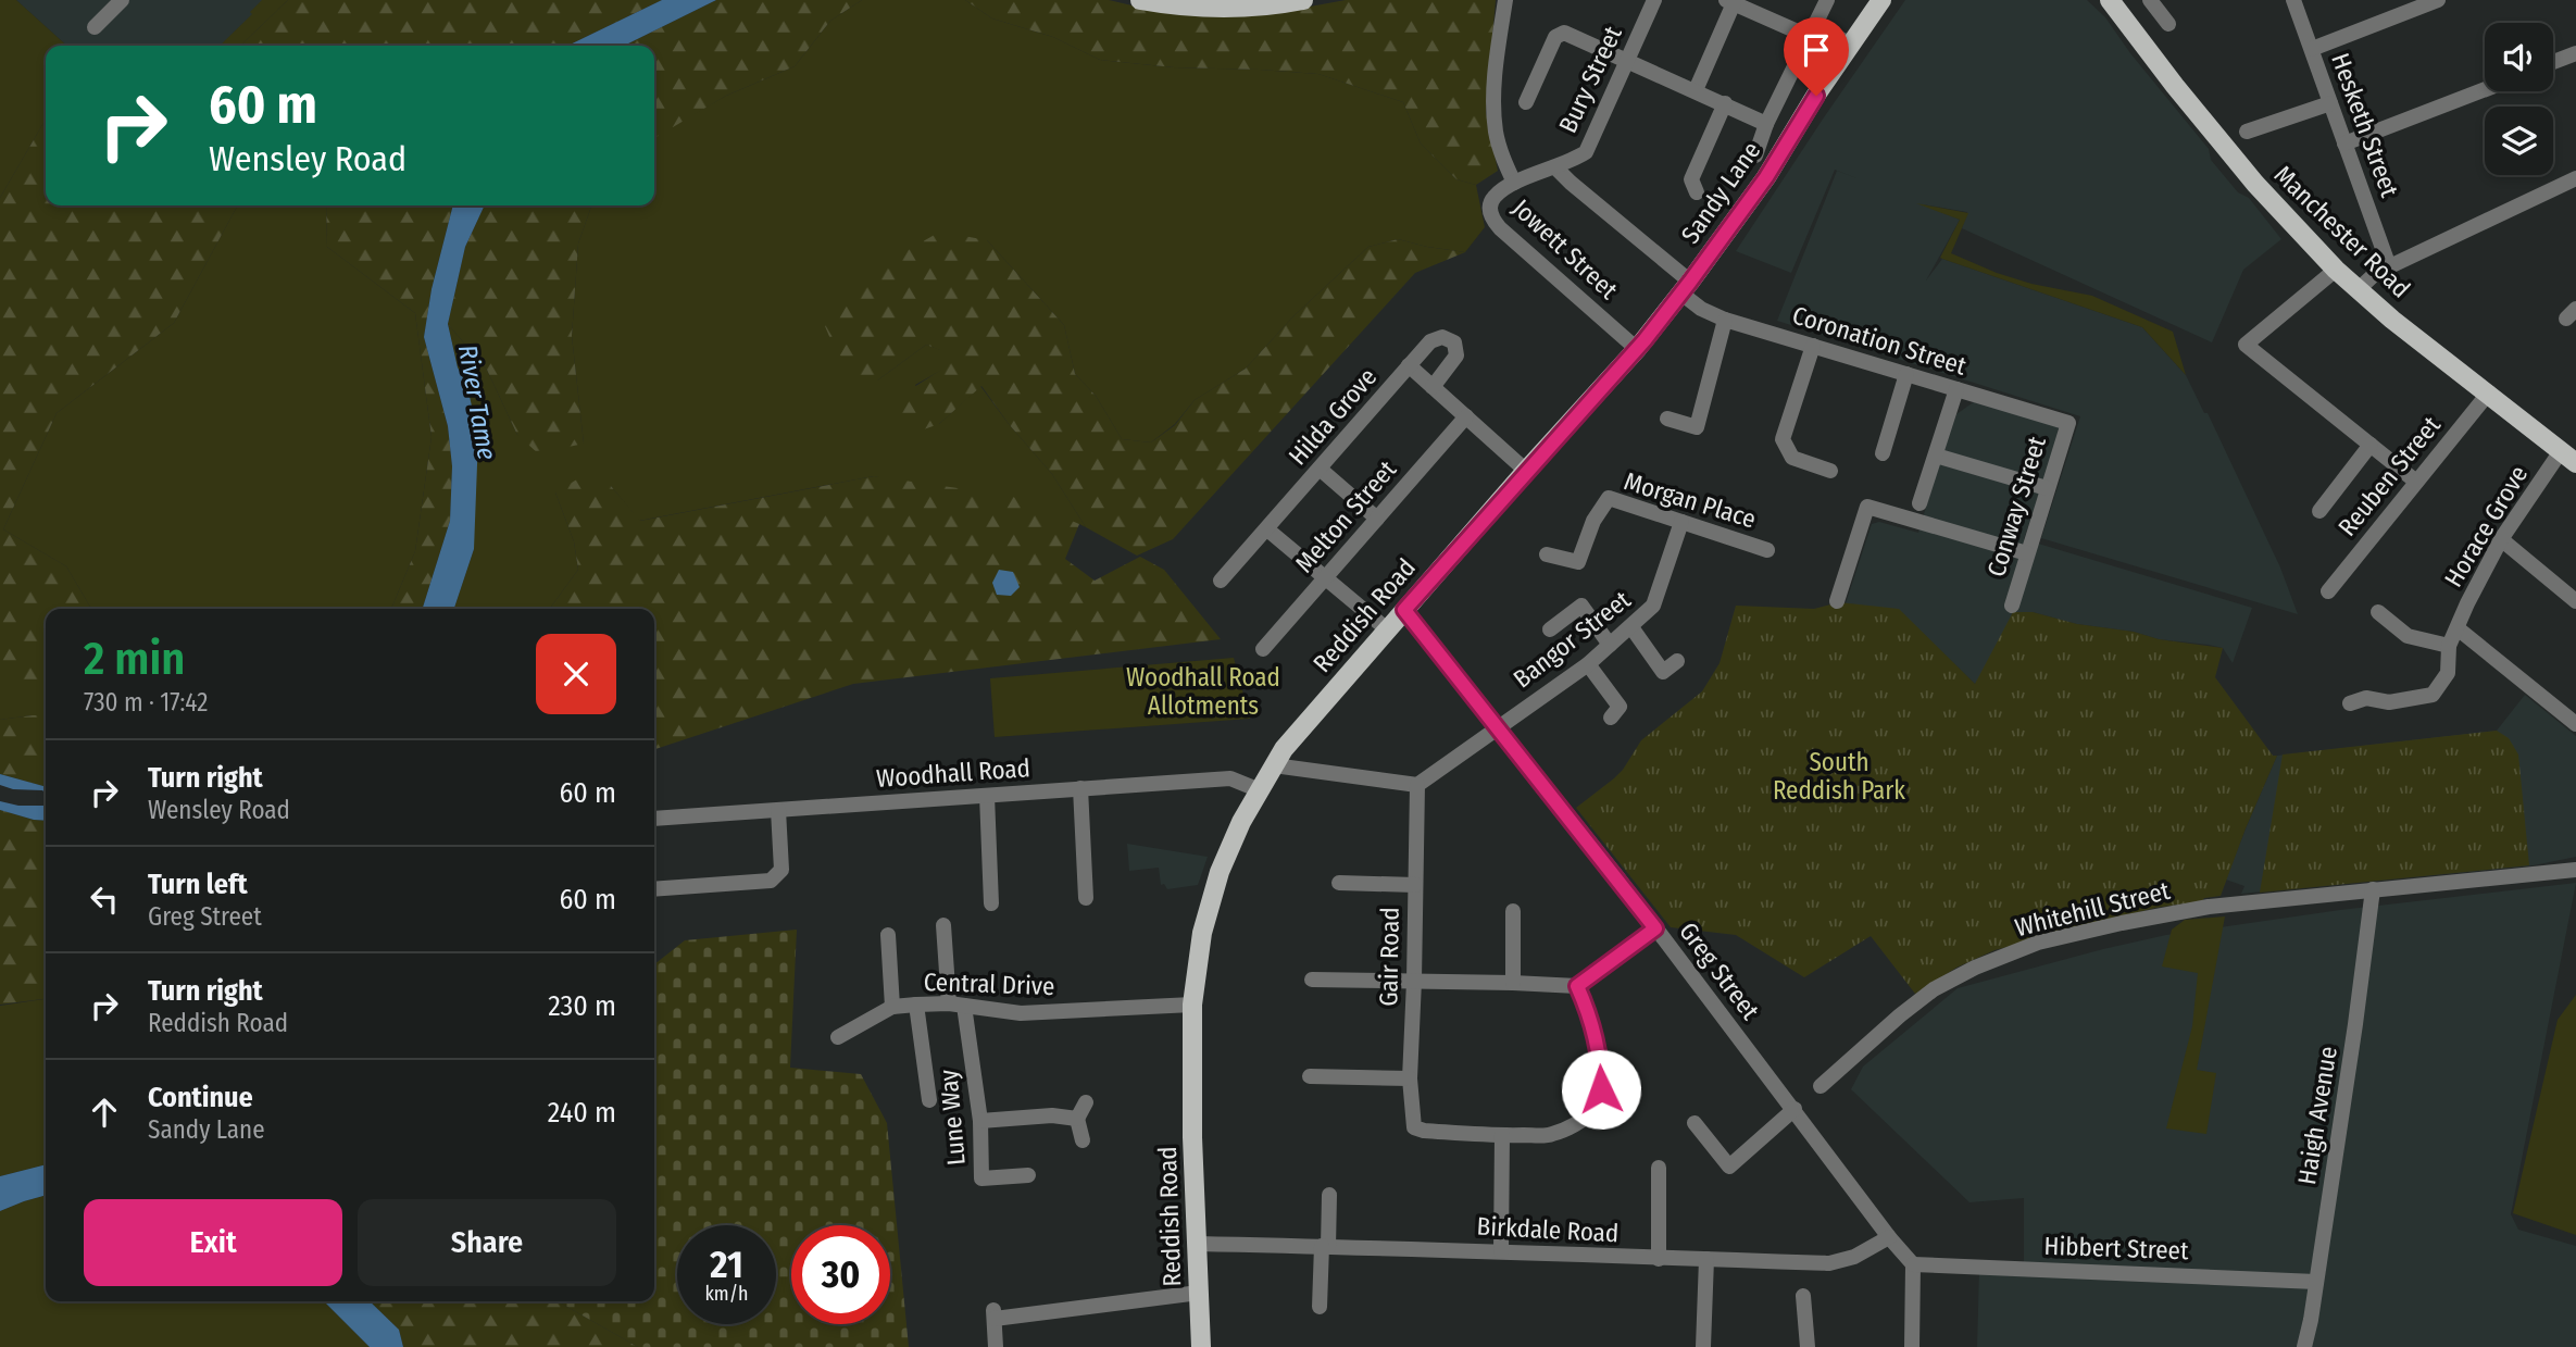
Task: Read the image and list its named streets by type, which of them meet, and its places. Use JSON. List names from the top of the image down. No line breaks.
{"streets":{"main road":["Sandy Lane","Manchester Road","Reddish Road"],"street":["Bury Street","Hesketh Street","Jowett Street","Coronation Street","Hilda Grove","Reuben Street","Morgan Place","Conway Street","Melton Street","Horace Grove","Bangor Street","Woodhall Road","Whitehill Street","Gair Road","Greg Street","Central Drive","Haigh Avenue","Lune Way","Birkdale Road","Hibbert Street"]},"crossings":[["Bury Street","Jowett Street"],["Bury Street","Coronation Street"],["Sandy Lane","Coronation Street"],["Sandy Lane","Reddish Road"],["Manchester Road","Reuben Street"],["Manchester Road","Horace Grove"],["Jowett Street","Reddish Road"],["Coronation Street","Conway Street"],["Coronation Street","Reddish Road"],["Morgan Place","Bangor Street"],["Reddish Road","Woodhall Road"],["Reddish Road","Greg Street"],["Reddish Road","Central Drive"],["Reddish Road","Birkdale Road"],["Bangor Street","Gair Road"],["Bangor Street","Greg Street"],["Whitehill Street","Haigh Avenue"],["Greg Street","Birkdale Road"],["Greg Street","Hibbert Street"],["Central Drive","Lune Way"],["Haigh Avenue","Hibbert Street"]],"water":["River Tame"],"parks":["Woodhall Road Allotments","South Reddish Park"],"page":{"turn":["60 m","Wensley Road"],"heading":["2 min","730 m · 17:42"],"list":[{"name":"Turn right","note":"Wensley Road","value":"60 m"},{"name":"Turn left","note":"Greg Street","value":"60 m"},{"name":"Turn right","note":"Reddish Road","value":"230 m"},{"name":"Continue","note":"Sandy Lane","value":"240 m"}],"buttons":["Exit","Share"],"speed":"21 km/h","limit":"30"}}
